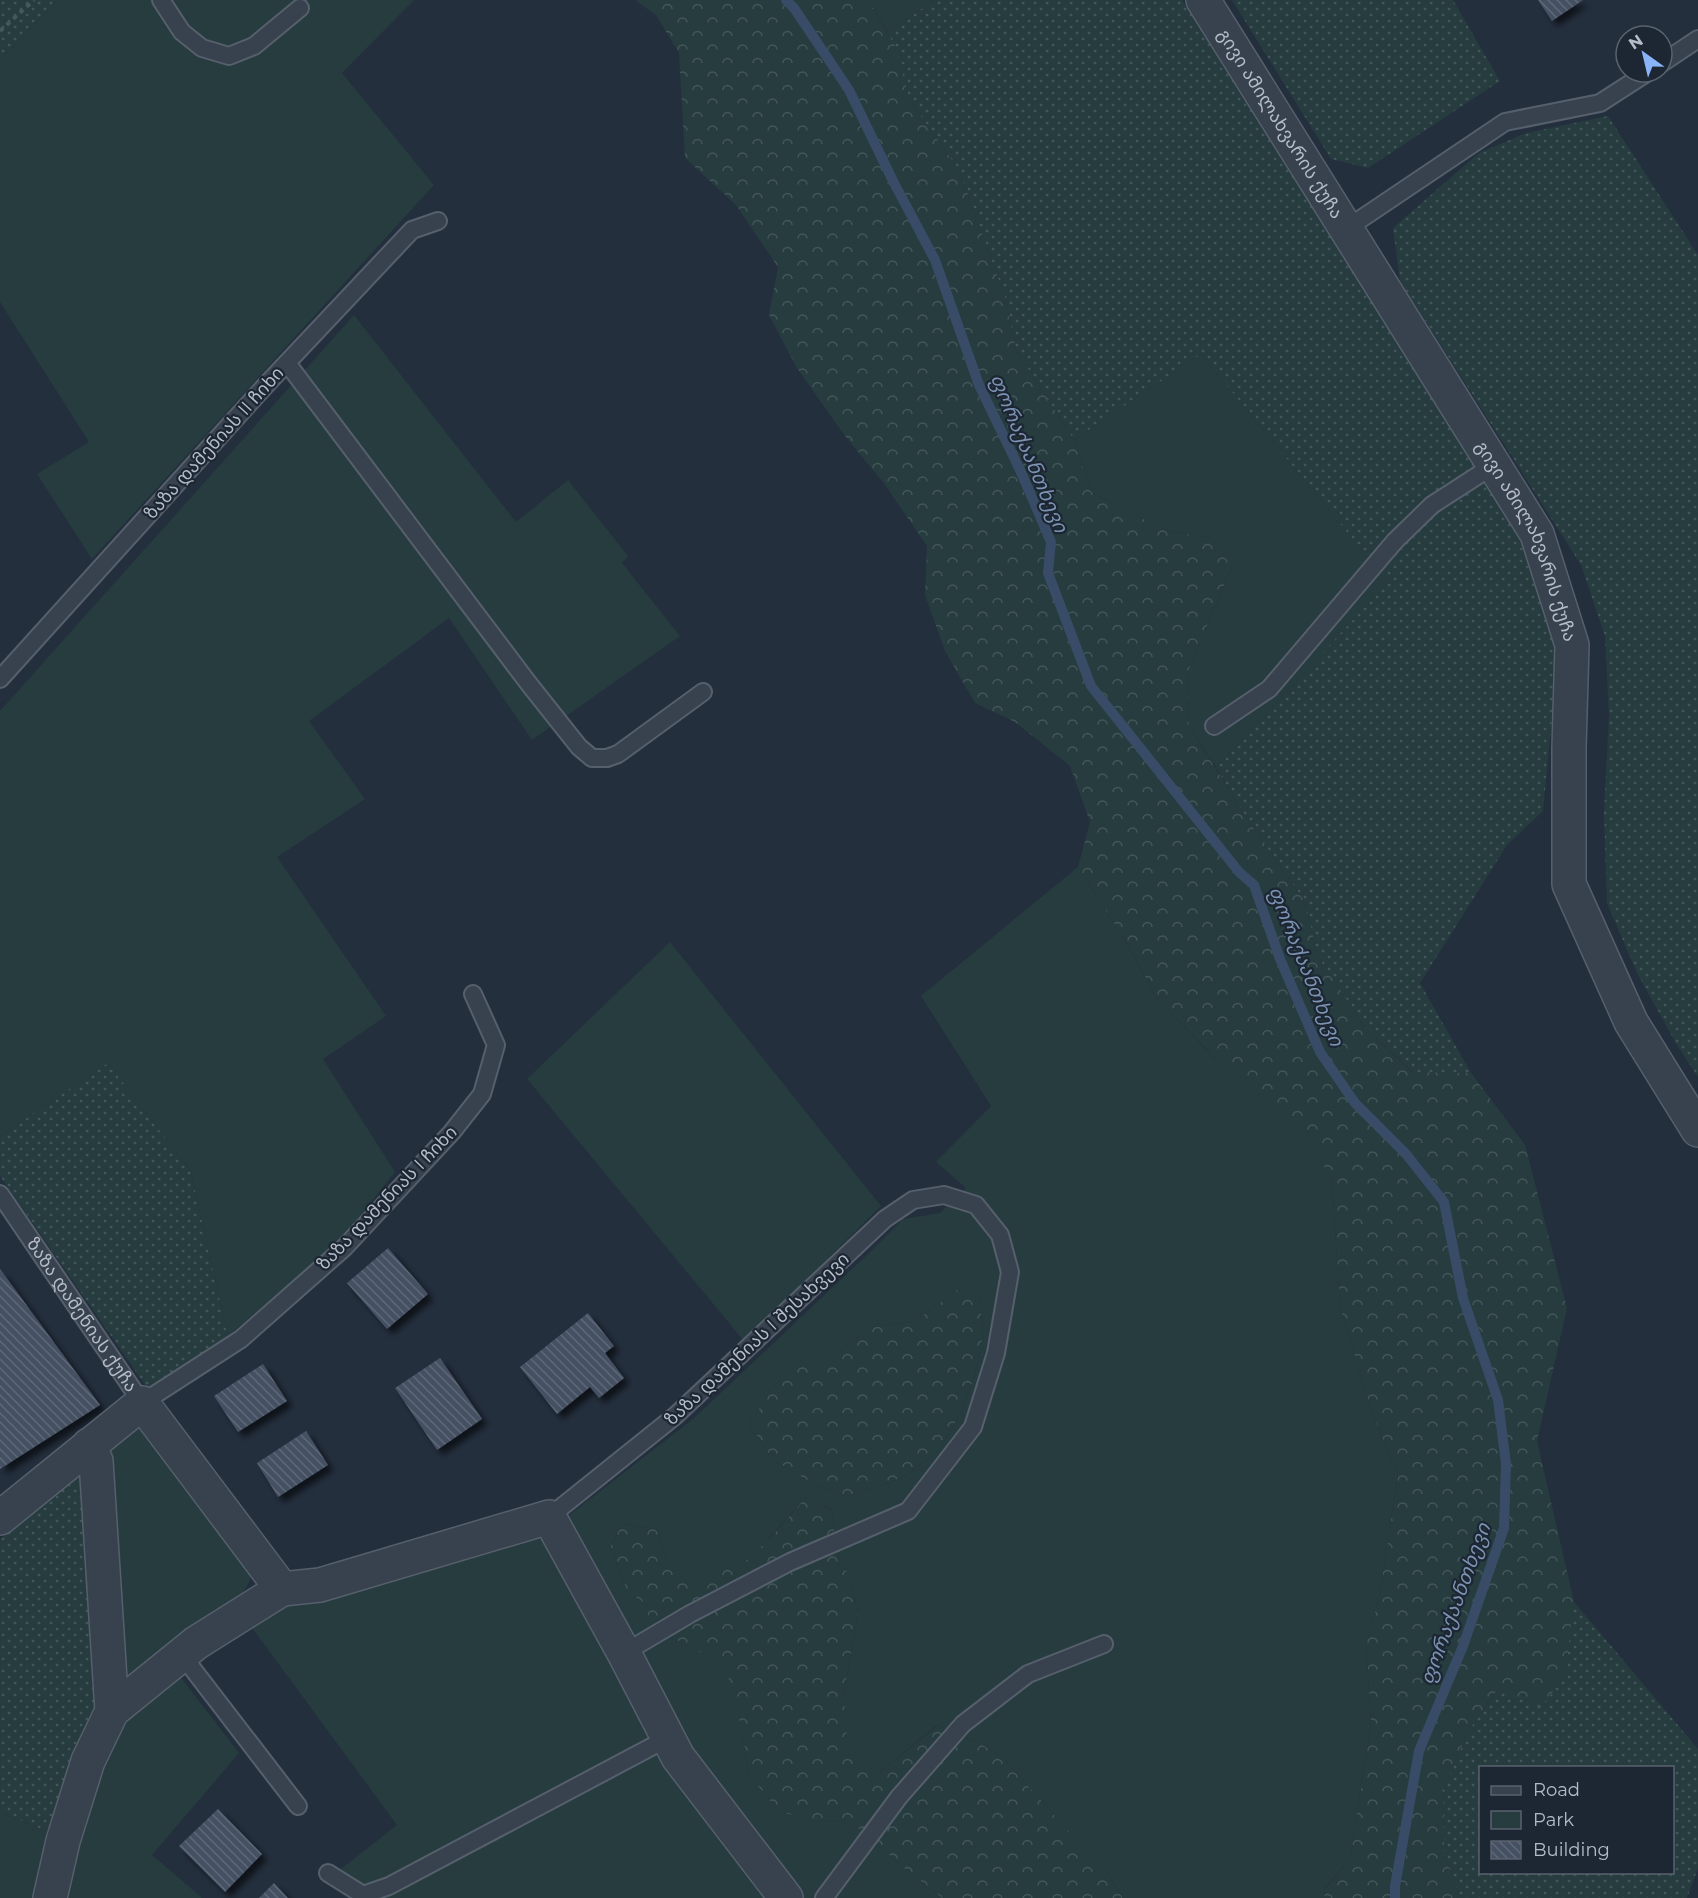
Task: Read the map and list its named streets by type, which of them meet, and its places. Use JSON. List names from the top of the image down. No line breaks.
{"streets":{"street":["გივი ამილახვარის ქუჩა","ზაზა დამენიას ქუჩა"],"lane":["ზაზა დამენიას II ჩიხი","ზაზა დამენიას I ჩიხი","ზაზა დამენიას I შესახვევი"]},"crossings":[["ზაზა დამენიას I ჩიხი","ზაზა დამენიას ქუჩა"]],"water":["ფორაქაანთხევი"],"legend":["Road","Park","Building"],"north":"top left"}
